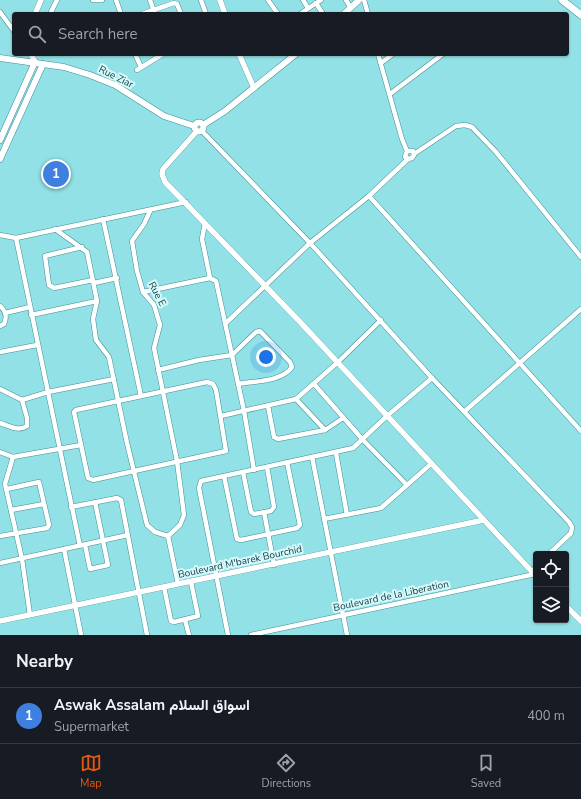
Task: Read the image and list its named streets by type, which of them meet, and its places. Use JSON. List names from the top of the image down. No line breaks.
{"streets":{"main road":["Rue Ziar"],"street":["Rue E","Boulevard M'barek Bourchid","Boulevard de la Liberation"]},"page":{"search":"Search here","pins":"1","heading":"Nearby","list":[{"mark":"1","name":"Aswak Assalam اسواق السلام","note":"Supermarket","value":"400 m"}],"nav":["Map","Directions","Saved"]}}
